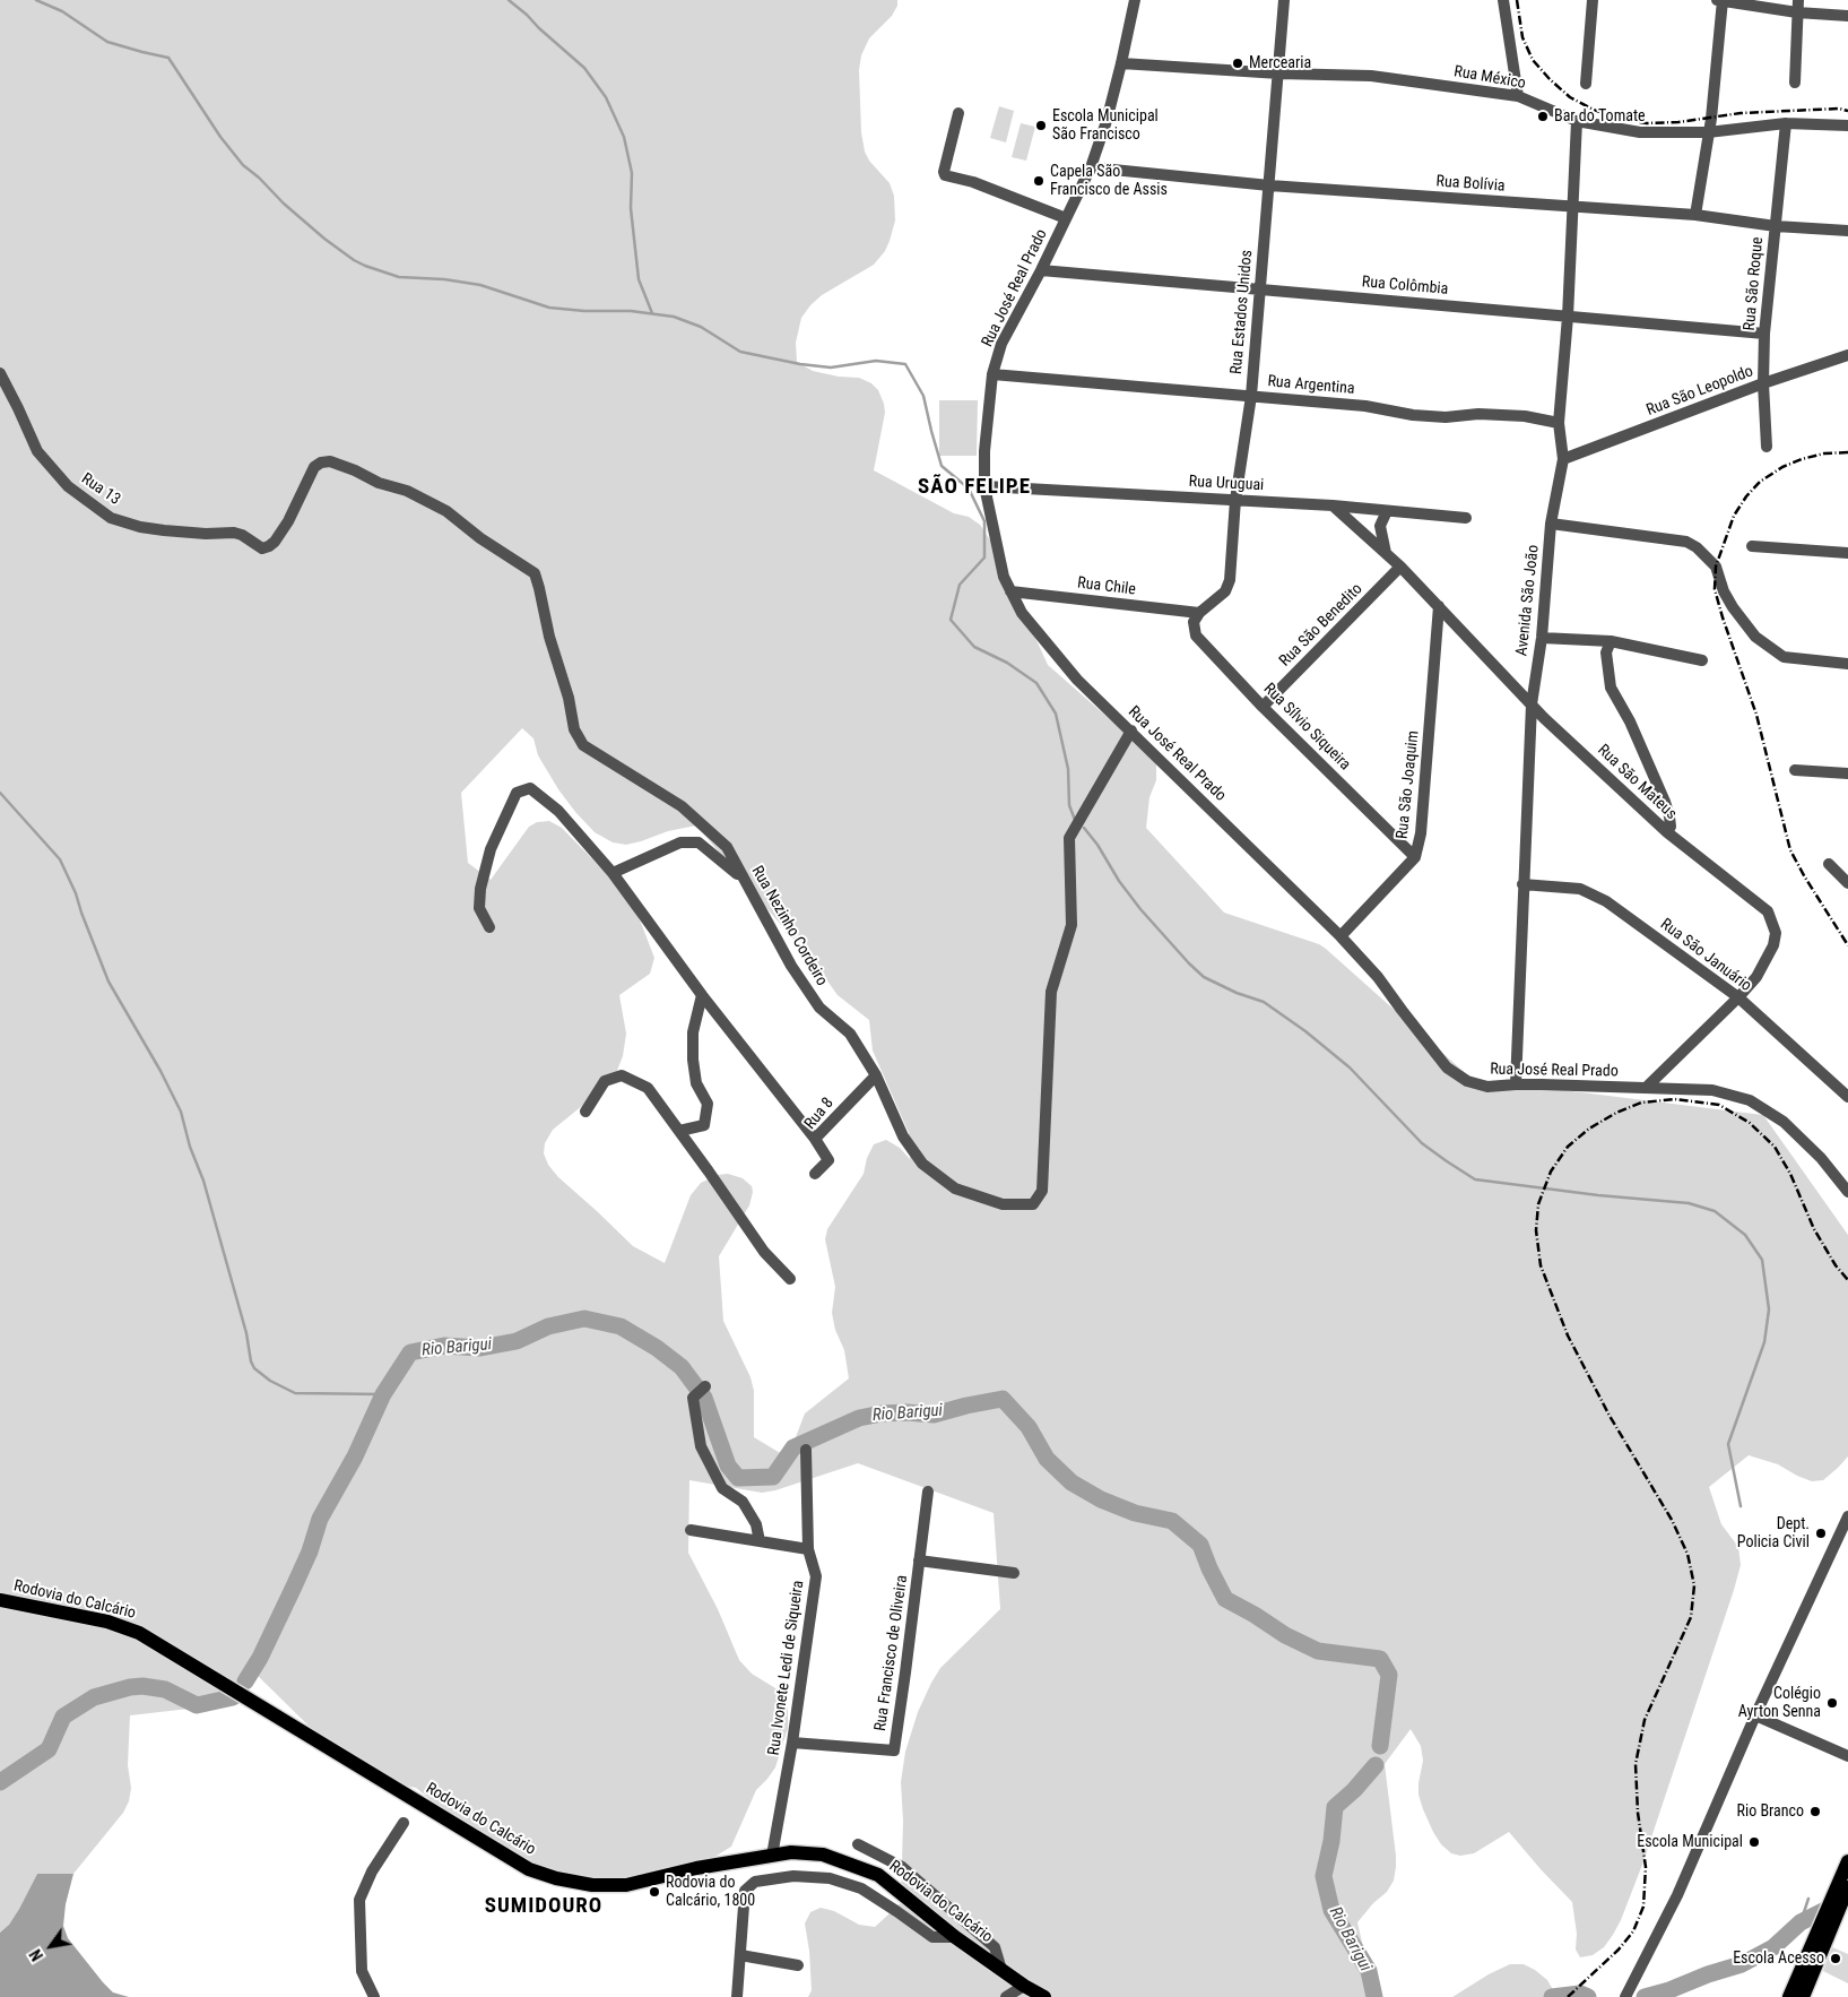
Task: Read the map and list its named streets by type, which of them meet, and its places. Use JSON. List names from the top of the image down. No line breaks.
{"streets":{"main road":["Rodovia do Calcário"],"street":["Rua México","Rua Bolívia","Rua São Roque","Rua Colômbia","Rua José Real Prado","Rua Estados Unidos","Rua Argentina","Rua São Leopoldo","Rua Uruguai","Rua 13","Rua Chile","Avenida São João","Rua São Benedito","Rua Sílvio Siqueira","Rua São Mateus","Rua São Joaquim","Rua Nezinho Cordeiro","Rua São Januário","Rua 8","Rua Francisco de Oliveira","Rua Ivonete Ledi de Siqueira"]},"crossings":[["Rua México","Rua São Roque"],["Rua México","Rua José Real Prado"],["Rua México","Rua Estados Unidos"],["Rua México","Avenida São João"],["Rua Bolívia","Rua São Roque"],["Rua Bolívia","Rua José Real Prado"],["Rua Bolívia","Rua Estados Unidos"],["Rua Bolívia","Avenida São João"],["Rua São Roque","Rua Colômbia"],["Rua São Roque","Rua São Leopoldo"],["Rua Colômbia","Rua José Real Prado"],["Rua Colômbia","Rua Estados Unidos"],["Rua Colômbia","Avenida São João"],["Rua José Real Prado","Rua Argentina"],["Rua José Real Prado","Rua Uruguai"],["Rua José Real Prado","Rua Chile"],["Rua José Real Prado","Avenida São João"],["Rua José Real Prado","Rua São Mateus"],["Rua José Real Prado","Rua São Joaquim"],["Rua José Real Prado","Rua Nezinho Cordeiro"],["Rua Estados Unidos","Rua Argentina"],["Rua Estados Unidos","Rua Uruguai"],["Rua Estados Unidos","Rua Chile"],["Rua Estados Unidos","Rua Sílvio Siqueira"],["Rua Argentina","Avenida São João"],["Rua São Leopoldo","Avenida São João"],["Rua Uruguai","Rua São Mateus"],["Rua 13","Rua Nezinho Cordeiro"],["Rua Chile","Rua Sílvio Siqueira"],["Avenida São João","Rua São Mateus"],["Avenida São João","Rua São Januário"],["Rua São Benedito","Rua Sílvio Siqueira"],["Rua São Benedito","Rua São Mateus"],["Rua Sílvio Siqueira","Rua São Joaquim"],["Rua São Mateus","Rua São Joaquim"],["Rua São Mateus","Rua São Januário"],["Rua Nezinho Cordeiro","Rua 8"],["Rodovia do Calcário","Rua Ivonete Ledi de Siqueira"],["Rua Francisco de Oliveira","Rua Ivonete Ledi de Siqueira"]],"districts":["SÃO FELIPE","SUMIDOURO"],"water":["Rio Barigui"],"places":["Mercearia","Bar do Tomate","Escola Municipal São Francisco","Capela São Francisco de Assis","Dept. Policia Civil","Colégio Ayrton Senna","Rio Branco","Escola Municipal","Rodovia do Calcário, 1800","Escola Acesso"],"north":"bottom left"}
